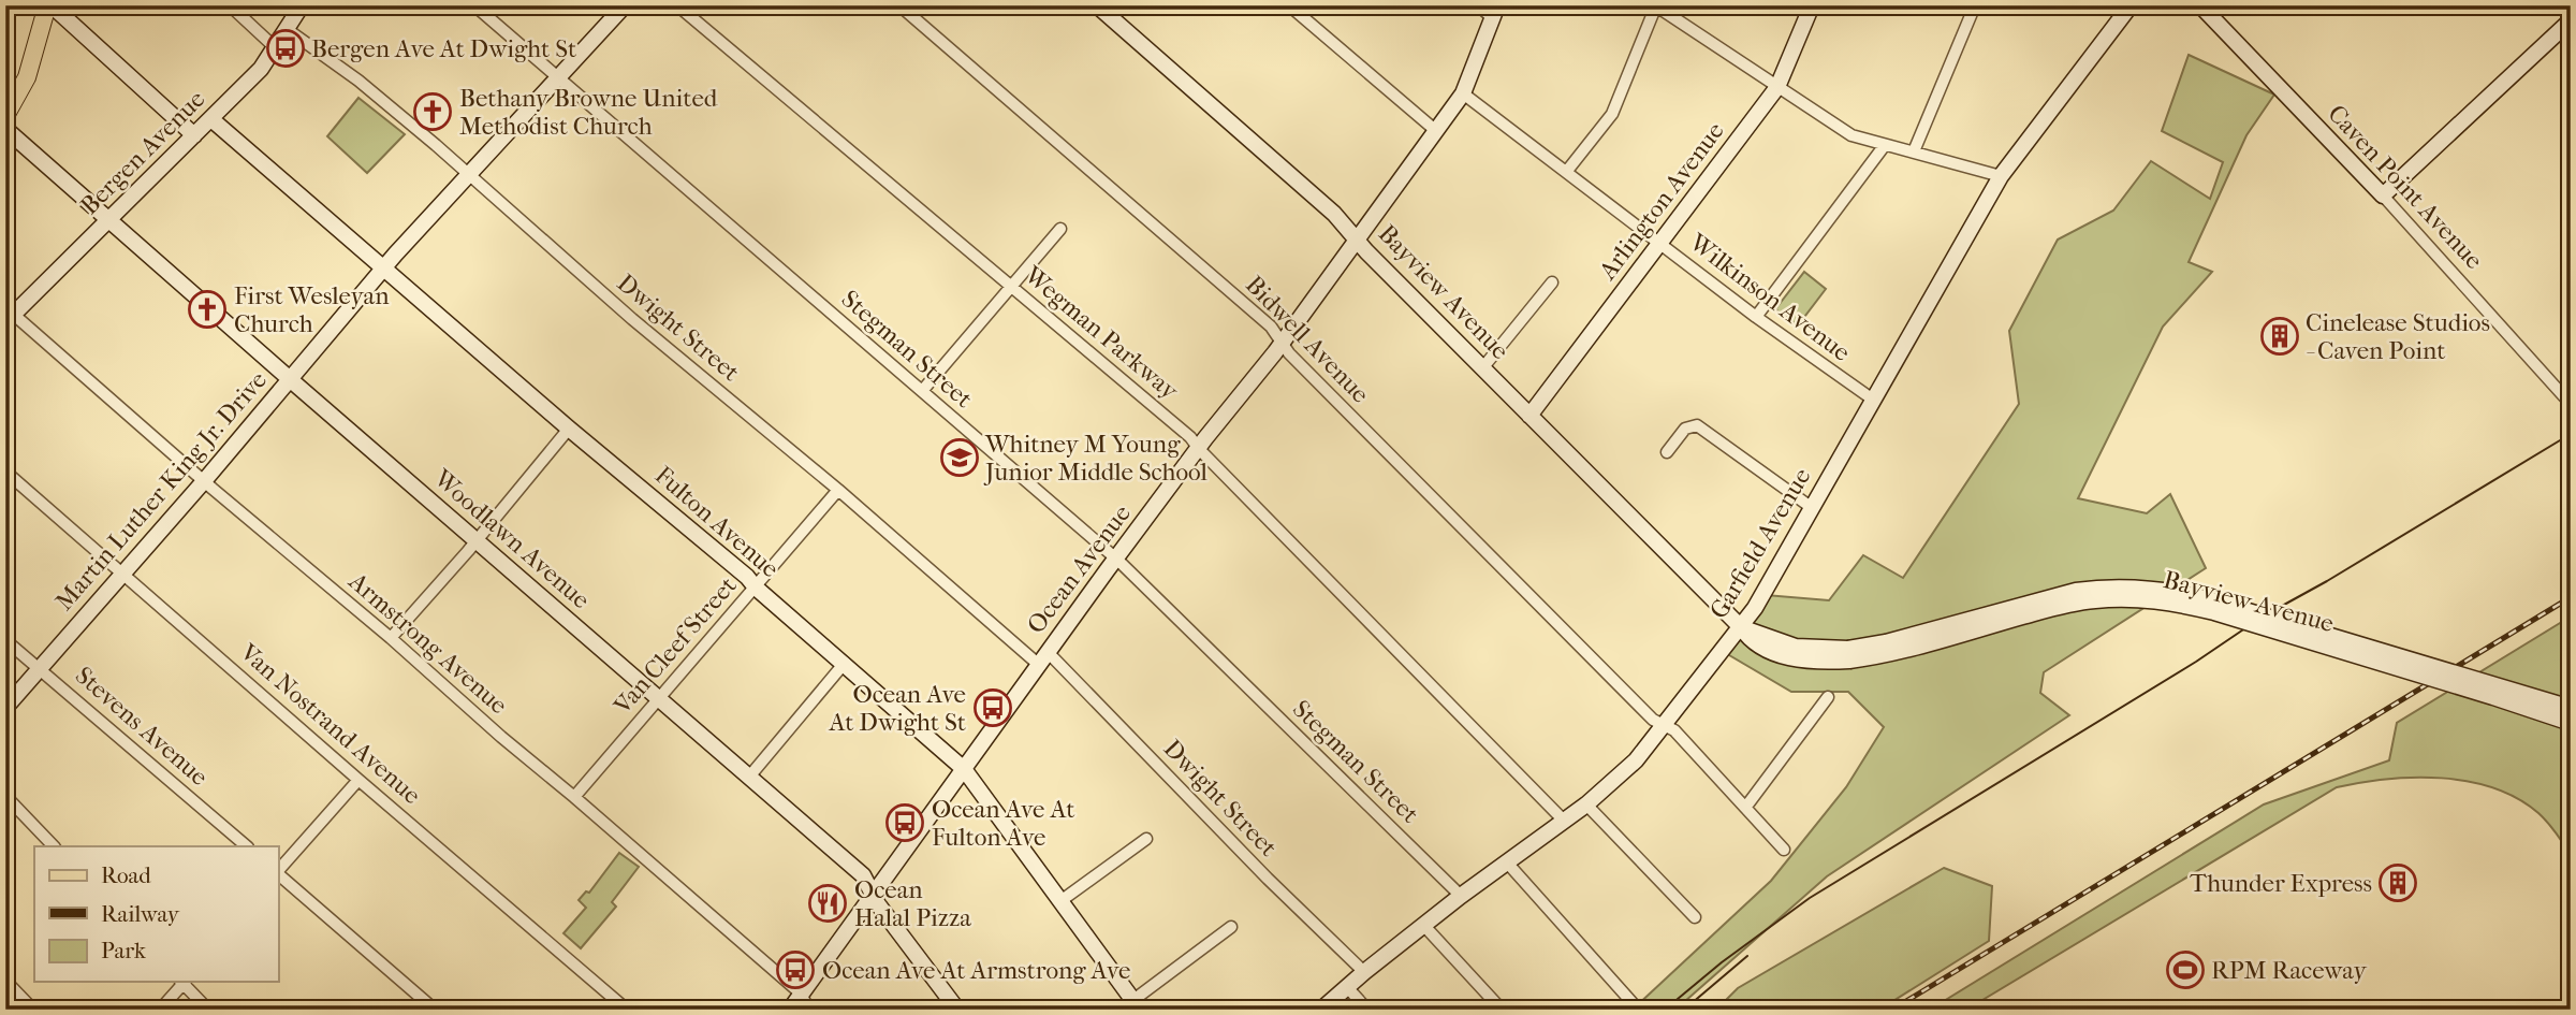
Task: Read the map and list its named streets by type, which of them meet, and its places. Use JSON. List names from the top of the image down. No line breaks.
{"streets":{"street":["Bergen Avenue","Caven Point Avenue","Arlington Avenue","Bayview Avenue","Wilkinson Avenue","Dwight Street","Wegman Parkway","Bidwell Avenue","Stegman Street","Martin Luther King Jr. Drive","Fulton Avenue","Woodlawn Avenue","Garfield Avenue","Ocean Avenue","Armstrong Avenue","Van Cleef Street","Van Nostrand Avenue","Stevens Avenue"]},"crossings":[["Bergen Avenue","Dwight Street"],["Bergen Avenue","Fulton Avenue"],["Bergen Avenue","Woodlawn Avenue"],["Bergen Avenue","Armstrong Avenue"],["Arlington Avenue","Bayview Avenue"],["Arlington Avenue","Wilkinson Avenue"],["Bayview Avenue","Garfield Avenue"],["Bayview Avenue","Ocean Avenue"],["Wilkinson Avenue","Garfield Avenue"],["Wilkinson Avenue","Ocean Avenue"],["Dwight Street","Martin Luther King Jr. Drive"],["Dwight Street","Garfield Avenue"],["Dwight Street","Ocean Avenue"],["Dwight Street","Van Cleef Street"],["Wegman Parkway","Garfield Avenue"],["Wegman Parkway","Ocean Avenue"],["Bidwell Avenue","Garfield Avenue"],["Bidwell Avenue","Ocean Avenue"],["Stegman Street","Martin Luther King Jr. Drive"],["Stegman Street","Garfield Avenue"],["Stegman Street","Ocean Avenue"],["Martin Luther King Jr. Drive","Fulton Avenue"],["Martin Luther King Jr. Drive","Woodlawn Avenue"],["Martin Luther King Jr. Drive","Armstrong Avenue"],["Martin Luther King Jr. Drive","Van Nostrand Avenue"],["Martin Luther King Jr. Drive","Stevens Avenue"],["Fulton Avenue","Ocean Avenue"],["Fulton Avenue","Van Cleef Street"],["Woodlawn Avenue","Ocean Avenue"],["Woodlawn Avenue","Van Cleef Street"],["Ocean Avenue","Armstrong Avenue"],["Armstrong Avenue","Van Cleef Street"]],"places":{"bus stop":["Bergen Ave At Dwight St","Ocean Ave At Dwight St","Ocean Ave At Fulton Ave","Ocean Ave At Armstrong Ave"],"church":["Bethany Browne United Methodist Church","First Wesleyan Church"],"building":["Cinelease Studios - Caven Point","Thunder Express"],"school or university":["Whitney M Young Junior Middle School"],"restaurant":["Ocean Halal Pizza"],"sports":["RPM Raceway"]},"legend":["Road","Railway","Park"]}
